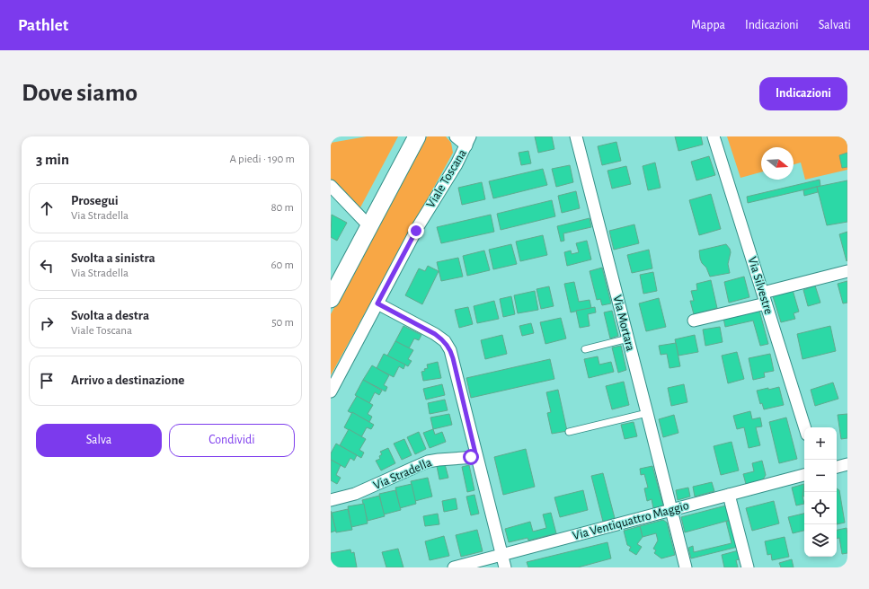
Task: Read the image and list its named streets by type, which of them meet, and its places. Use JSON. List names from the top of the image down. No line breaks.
{"streets":{"street":["Viale Toscana","Via Silvestre","Via Mortara","Via Stradella","Via Ventiquattro Maggio"]},"crossings":[["Via Mortara","Via Ventiquattro Maggio"]],"north":"right","page":{"header":"Pathlet","nav":["Mappa","Indicazioni","Salvati"],"buttons":["Indicazioni",["Salva","Condividi"]],"title":"Dove siamo","heading":["3 min","A piedi · 190 m"],"list":[["Prosegui","Via Stradella","80 m"],["Svolta a sinistra","Via Stradella","60 m"],["Svolta a destra","Viale Toscana","50 m"],"Arrivo a destinazione"],"map_buttons":["+","−"]}}
